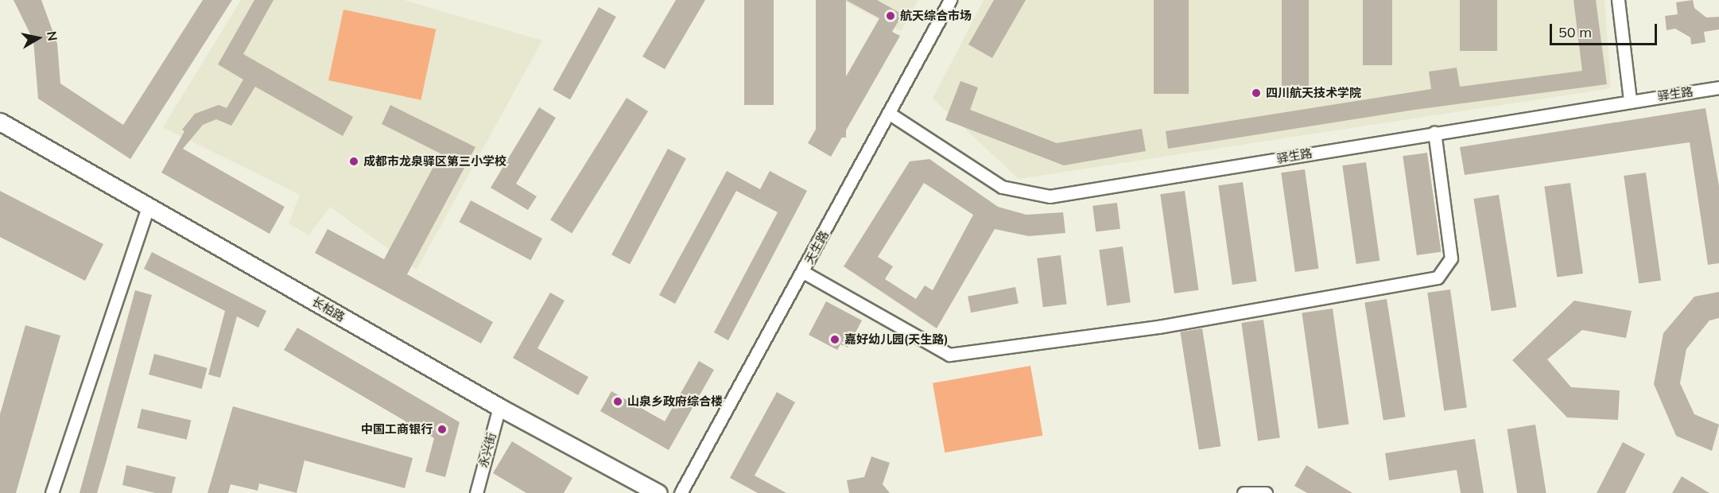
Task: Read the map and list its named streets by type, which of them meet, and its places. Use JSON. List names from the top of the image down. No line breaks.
{"streets":{"street":["驿生路","天生路","长柏路","永兴街"]},"crossings":[["驿生路","天生路"],["长柏路","永兴街"]],"places":["航天综合市场","四川航天技术学院","成都市龙泉驿区第三小学校","嘉好幼儿园(天生路)","山泉乡政府综合楼","中国工商银行"],"scale_bar":"50 m","north":"right"}
